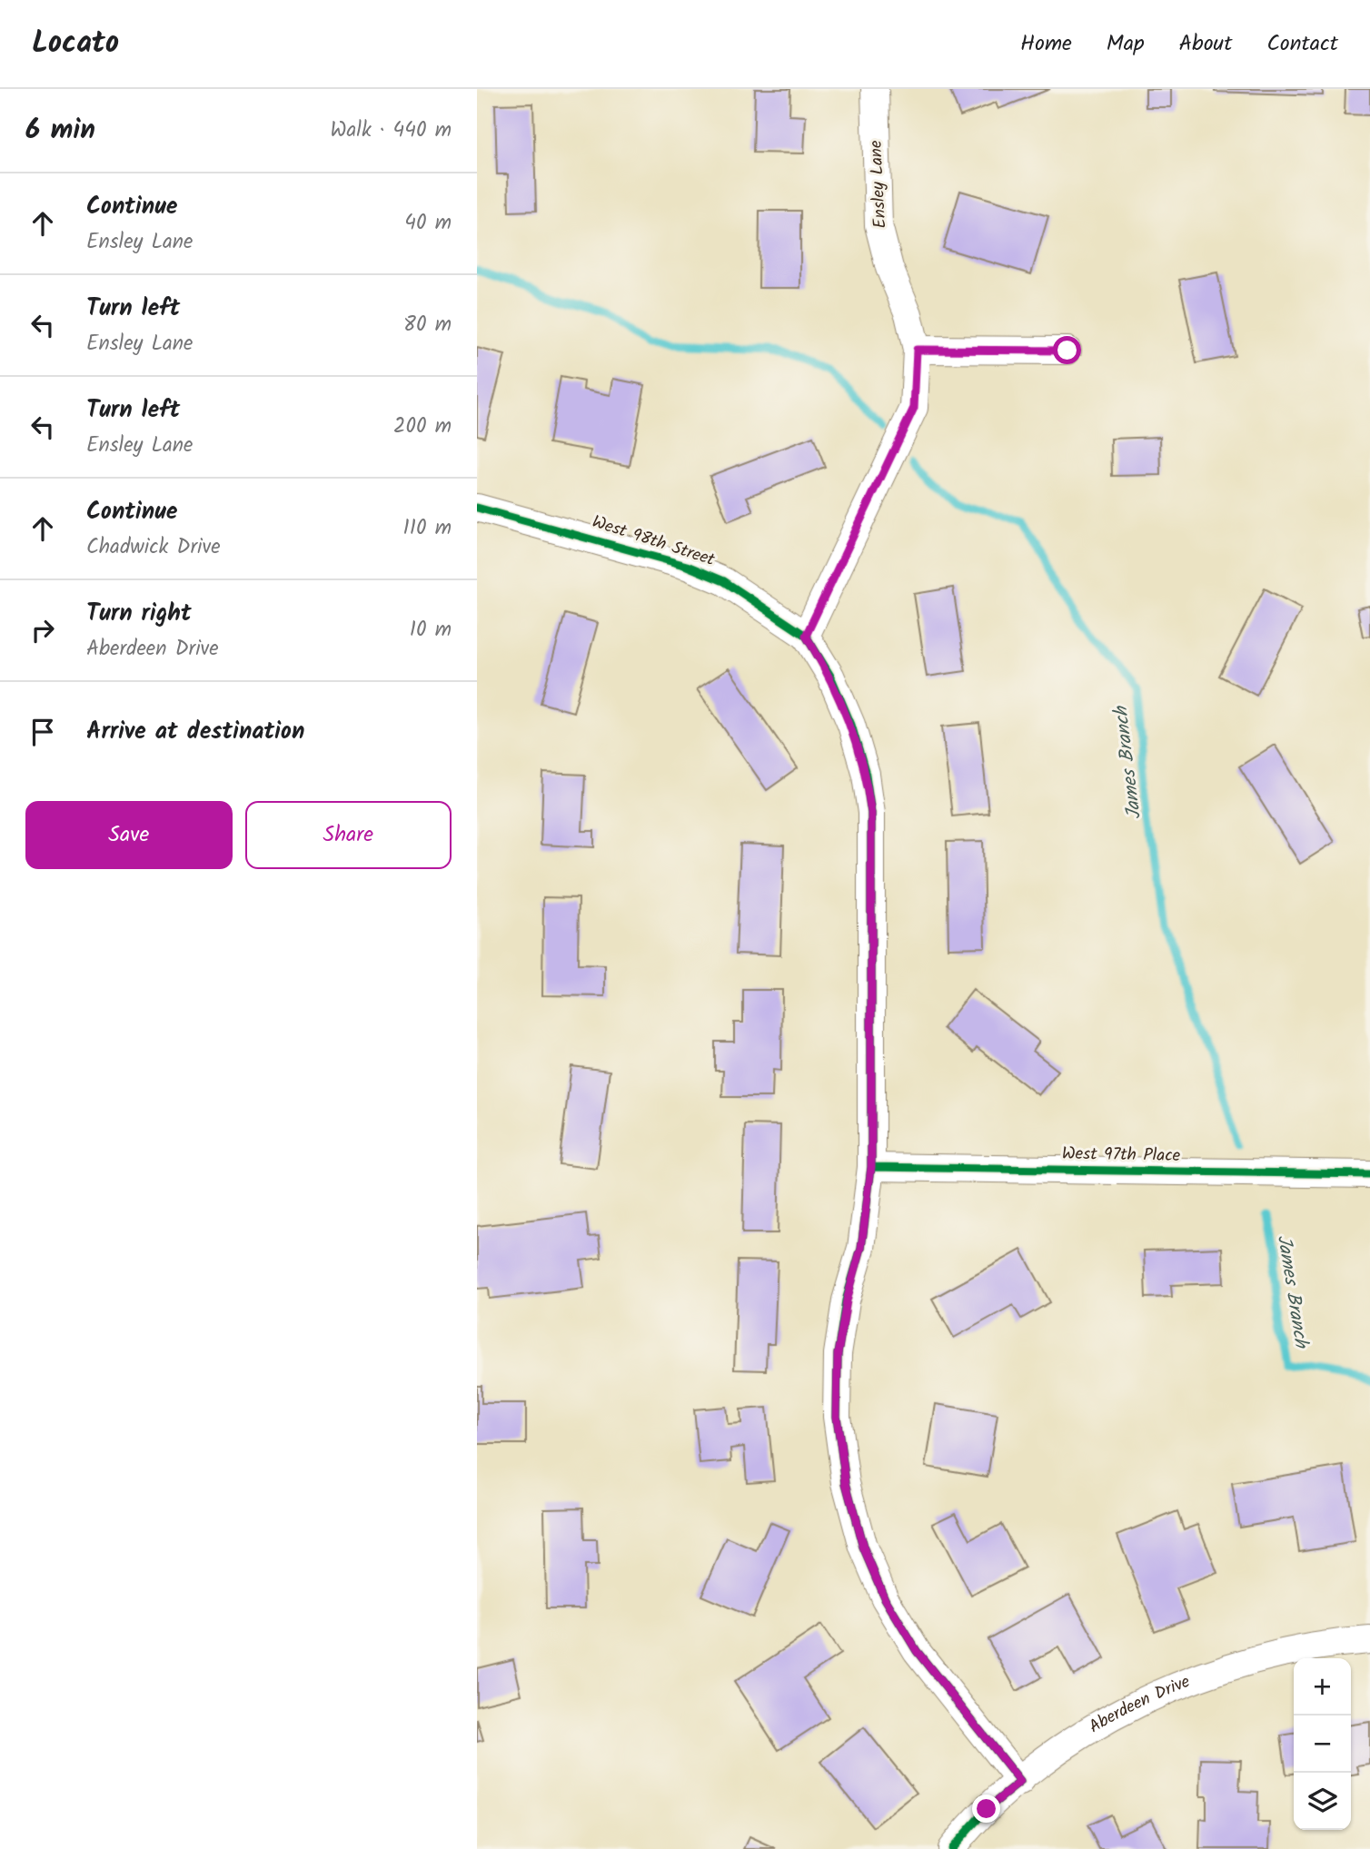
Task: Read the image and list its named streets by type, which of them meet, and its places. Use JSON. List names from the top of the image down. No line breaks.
{"streets":{"street":["Ensley Lane","West 98th Street","West 97th Place","Aberdeen Drive"]},"crossings":[["Ensley Lane","West 98th Street"]],"water":["James Branch"],"page":{"header":"Locato","nav":["Home","Map","About","Contact"],"heading":["6 min","Walk · 440 m"],"list":[["Continue","Ensley Lane","40 m"],["Turn left","Ensley Lane","80 m"],["Turn left","Ensley Lane","200 m"],["Continue","Chadwick Drive","110 m"],["Turn right","Aberdeen Drive","10 m"],"Arrive at destination"],"buttons":["Save","Share"],"map_buttons":["+","−"]}}
